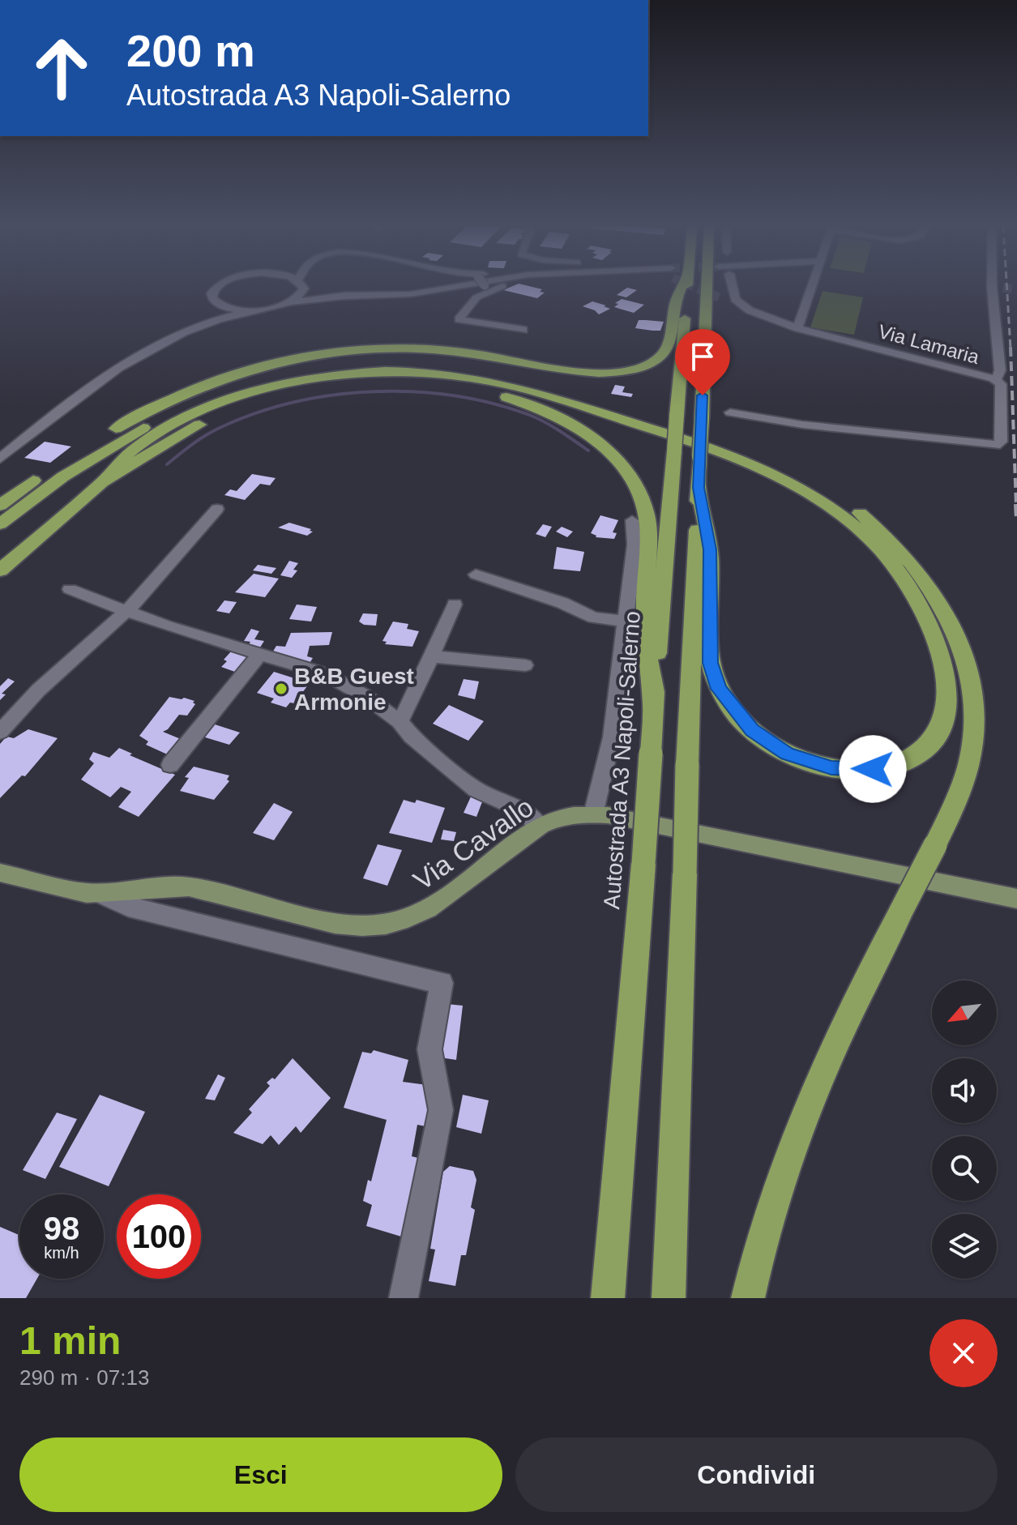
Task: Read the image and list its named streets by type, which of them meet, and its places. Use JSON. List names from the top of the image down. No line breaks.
{"streets":{"highway":["Autostrada A3 Napoli-Salerno"],"main road":["Via Cavallo"],"street":["Via Lamaria"]},"places":["B&B Guest Armonie"],"north":"bottom left","page":{"turn":["200 m","Autostrada A3 Napoli-Salerno"],"speed":"98 km/h","limit":"100","heading":["1 min","290 m · 07:13"],"buttons":["Esci","Condividi"]}}
